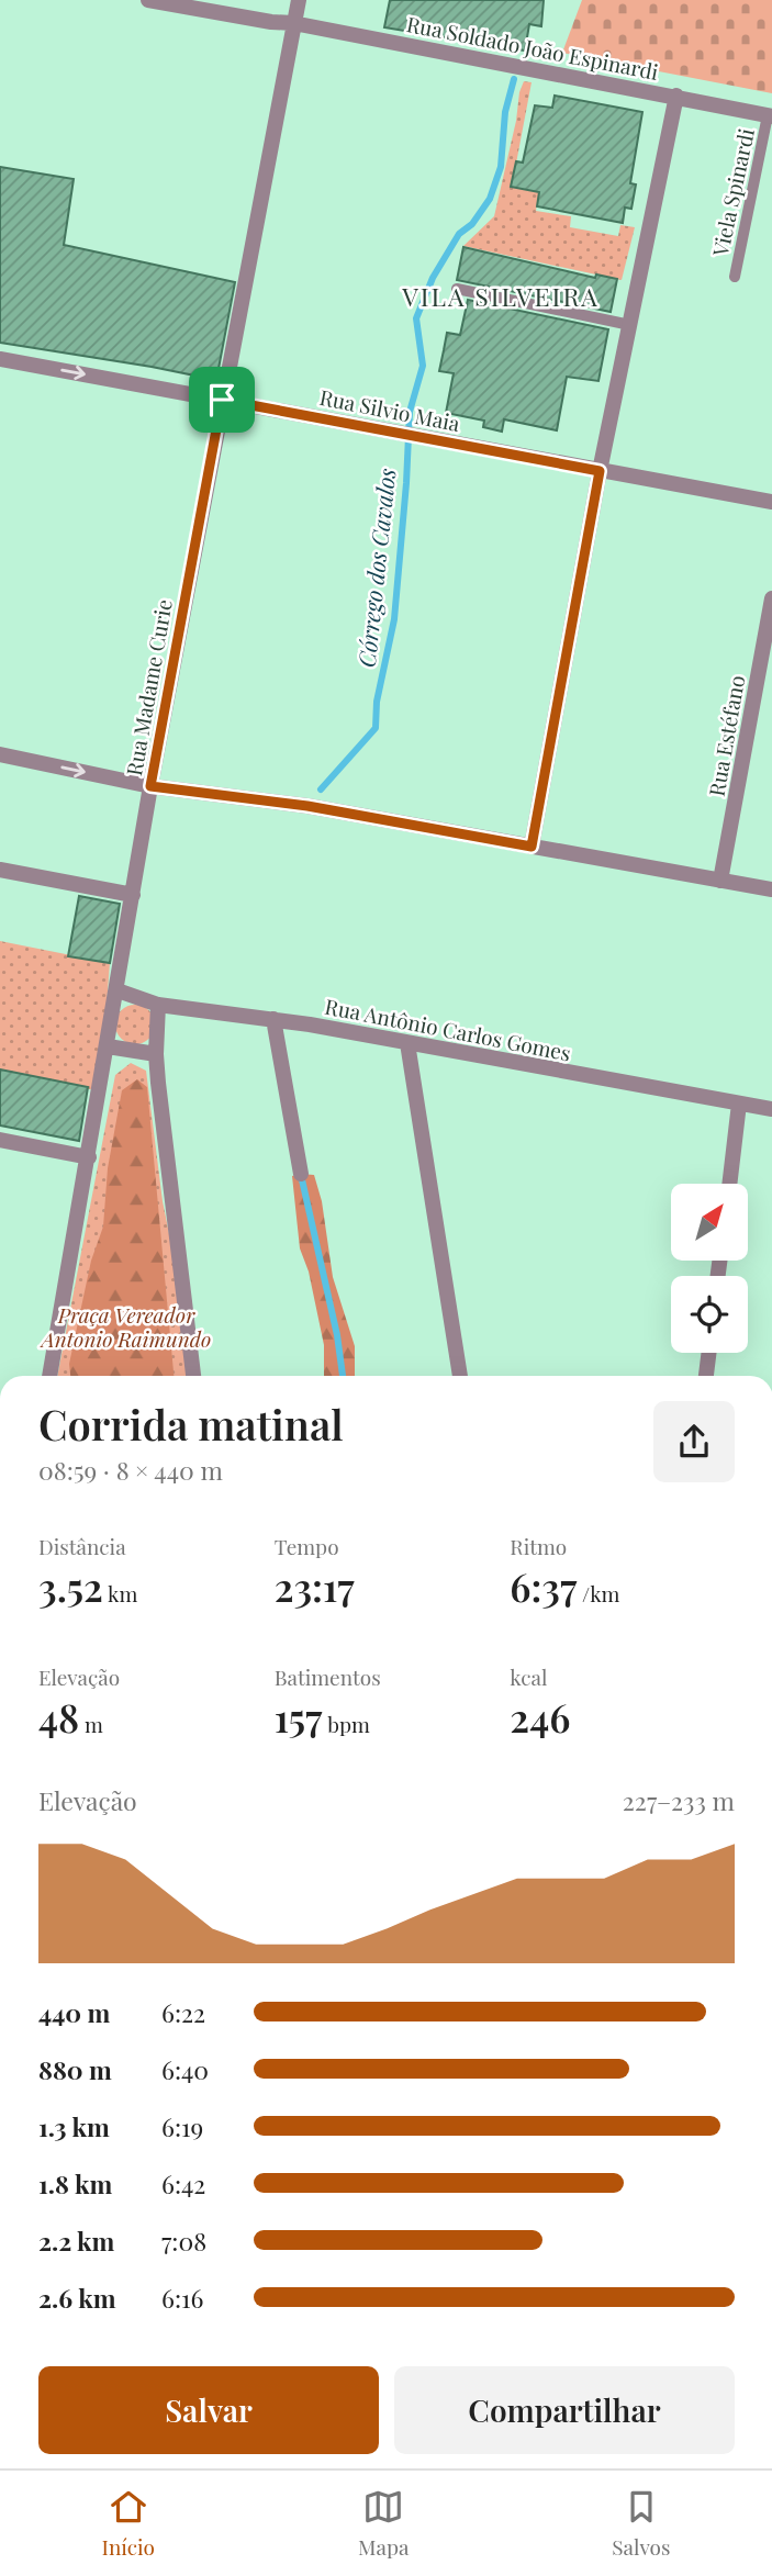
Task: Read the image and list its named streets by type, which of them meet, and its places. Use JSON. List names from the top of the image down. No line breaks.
{"streets":{"street":["Rua Soldado João Espinardi","Rua Silvio Maia","Rua Madame Curie","Rua Estéfano","Rua Antônio Carlos Gomes"],"lane":["Viela Spinardi"]},"crossings":[["Rua Soldado João Espinardi","Viela Spinardi"],["Rua Soldado João Espinardi","Rua Madame Curie"],["Rua Silvio Maia","Rua Madame Curie"],["Rua Madame Curie","Rua Antônio Carlos Gomes"]],"districts":["VILA SILVEIRA"],"water":["Córrego dos Cavalos"],"parks":["Praça Vereador Antonio Raimundo"],"north":"top right","page":{"heading":["Corrida matinal","08:59 · 8 × 440 m"],"stats":[["Distância","3.52 km"],["Tempo","23:17"],["Ritmo","6:37 /km"],["Elevação","48 m"],["Batimentos","157 bpm"],["kcal","246"]],"chart":["Elevação","227–233 m"],"list":[{"name":"440 m","note":"6:22"},{"name":"880 m","note":"6:40"},{"name":"1.3 km","note":"6:19"},{"name":"1.8 km","note":"6:42"},{"name":"2.2 km","note":"7:08"},{"name":"2.6 km","note":"6:16"}],"buttons":["Salvar","Compartilhar"],"tabs":["Início","Mapa","Salvos"]}}
